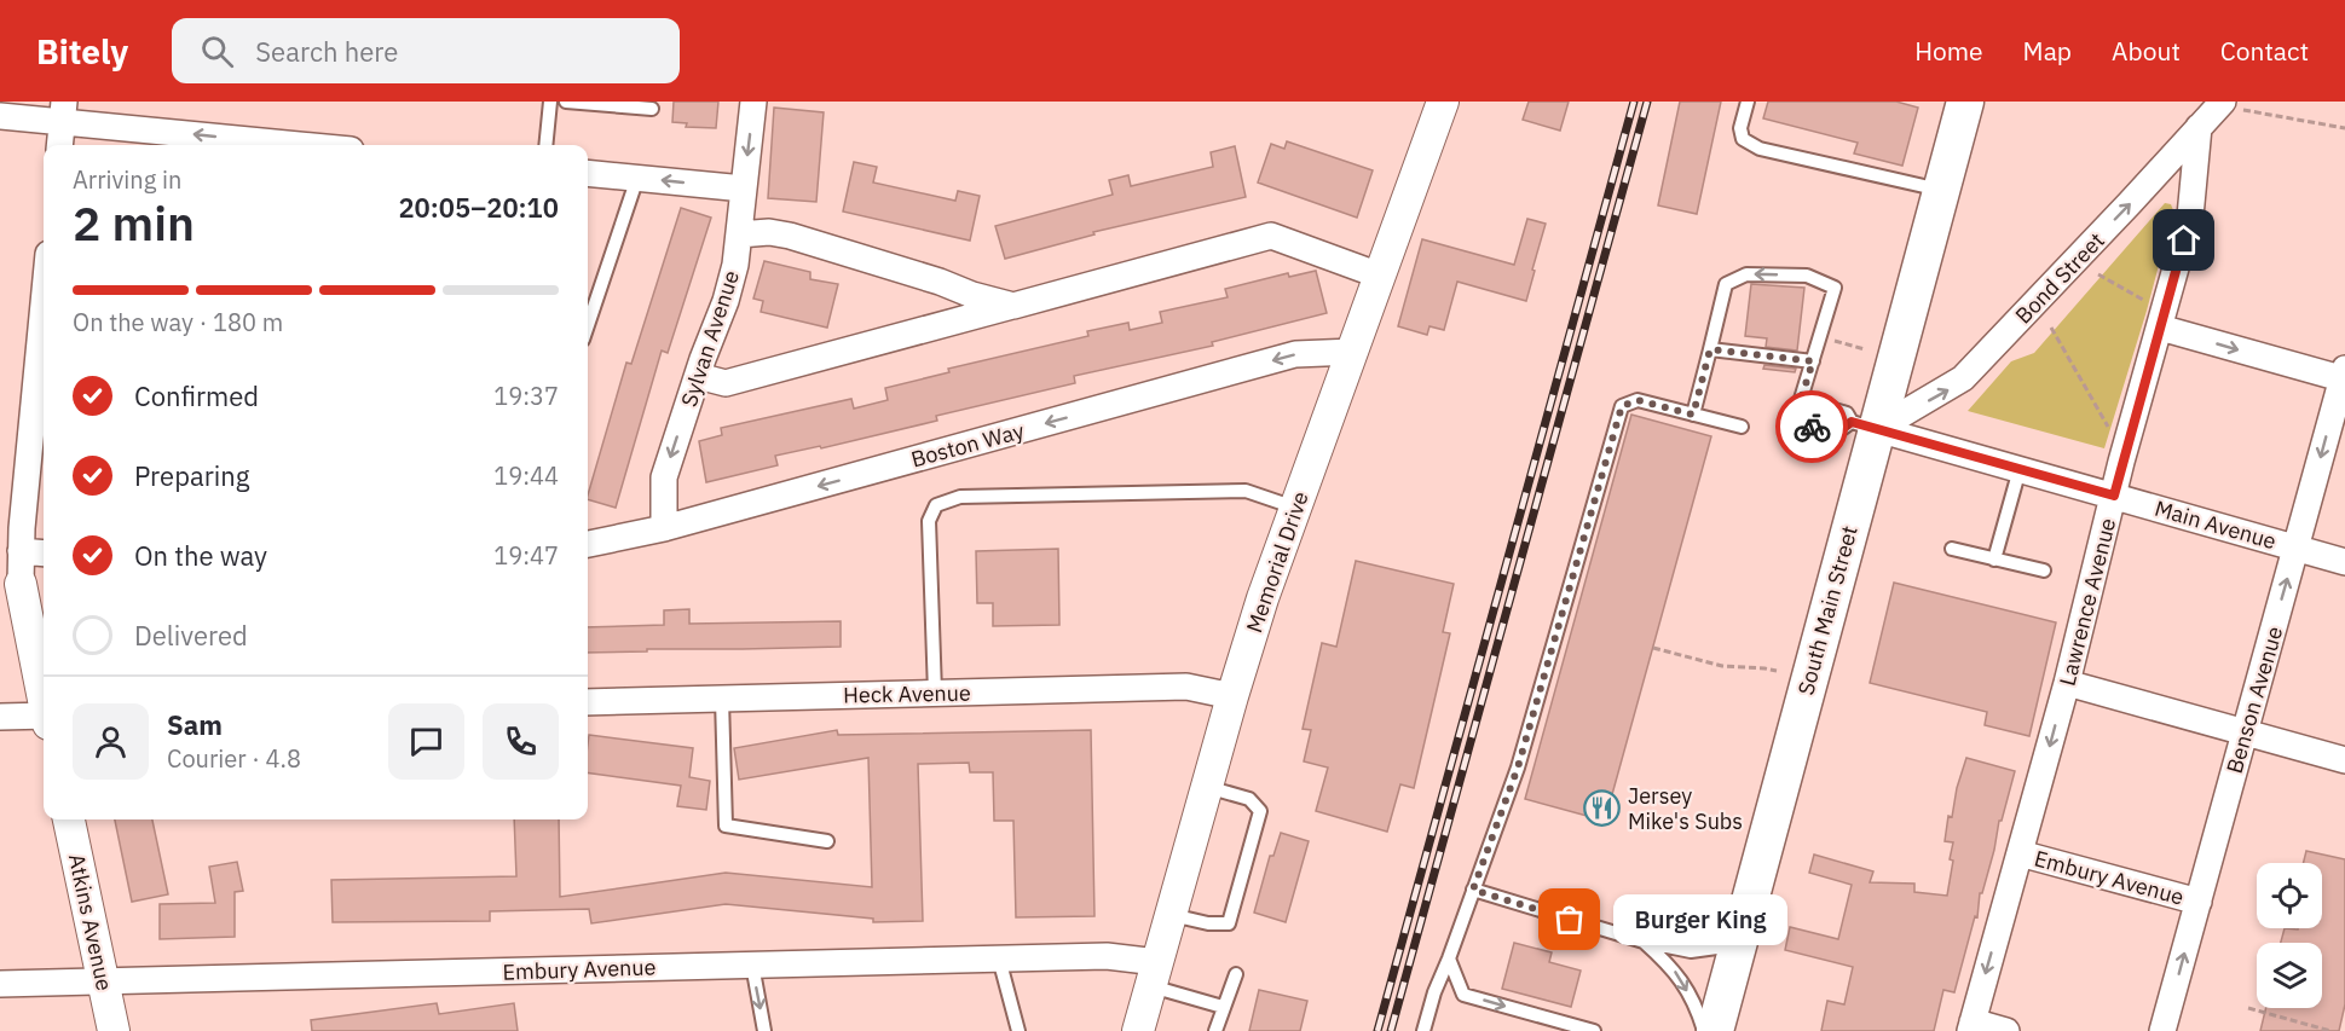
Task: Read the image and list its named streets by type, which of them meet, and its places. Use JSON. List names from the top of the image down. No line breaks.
{"streets":{"main road":["South Main Street"],"street":["Bond Street","Sylvan Avenue","Boston Way","Main Avenue","Memorial Drive","Lawrence Avenue","Heck Avenue","Benson Avenue","Embury Avenue","Atkins Avenue"]},"crossings":[["Bond Street","Main Avenue"],["Bond Street","Lawrence Avenue"],["Bond Street","South Main Street"],["Sylvan Avenue","Boston Way"],["Boston Way","Memorial Drive"],["Main Avenue","Lawrence Avenue"],["Main Avenue","South Main Street"],["Main Avenue","Benson Avenue"],["Memorial Drive","Heck Avenue"],["Memorial Drive","Embury Avenue"],["Lawrence Avenue","Embury Avenue"],["Benson Avenue","Embury Avenue"],["Embury Avenue","Atkins Avenue"]],"one_way":["Bond Street","Sylvan Avenue","Lawrence Avenue"],"places":{"restaurant":["Jersey Mike's Subs"],"other":["Burger King"]},"page":{"header":"Bitely","search":"Search here","nav":["Home","Map","About","Contact"],"heading":["2 min","Arriving in","20:05–20:10"],"panel":["Sam","Courier · 4.8"],"bar":"On the way · 180 m","list":[["Confirmed","19:37"],["Preparing","19:44"],["On the way","19:47"],"Delivered"],"bubble":"Burger King"}}
